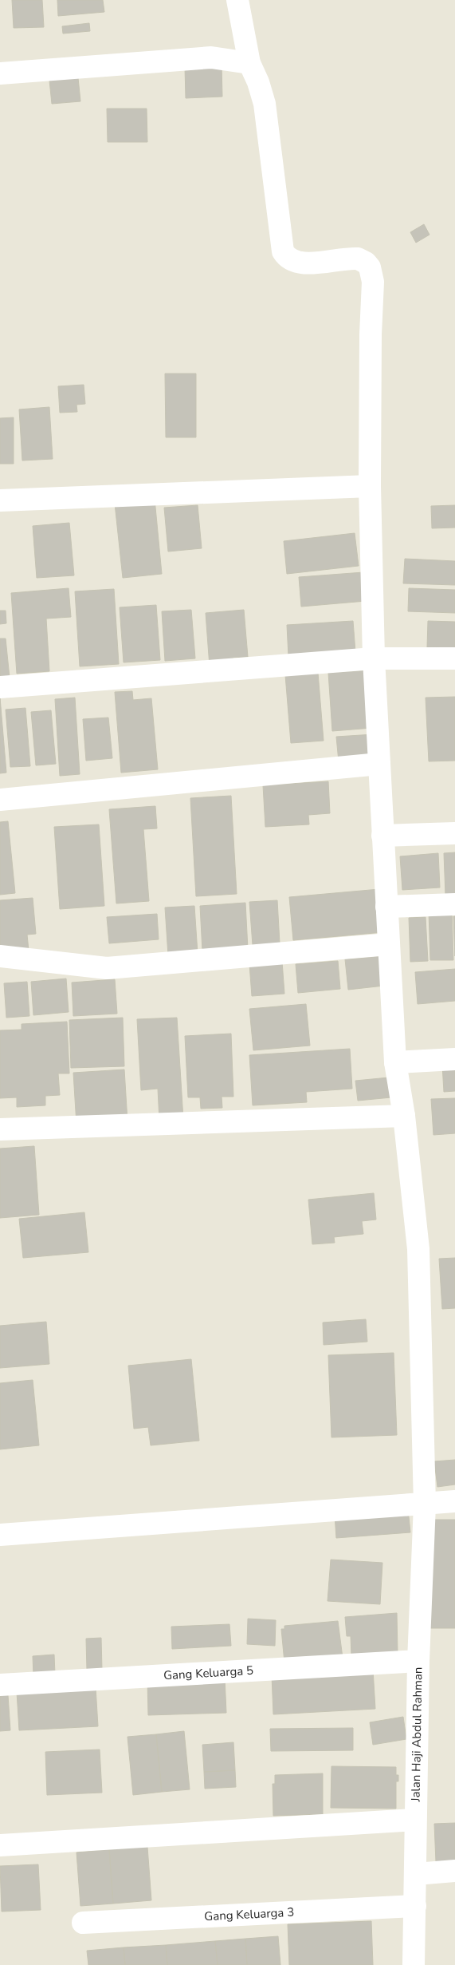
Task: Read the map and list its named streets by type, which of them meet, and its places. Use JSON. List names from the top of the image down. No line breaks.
{"streets":{"street":["Gang Keluarga 5","Jalan Haji Abdul Rahman","Gang Keluarga 3"]},"crossings":[["Gang Keluarga 5","Jalan Haji Abdul Rahman"],["Jalan Haji Abdul Rahman","Gang Keluarga 3"]]}
